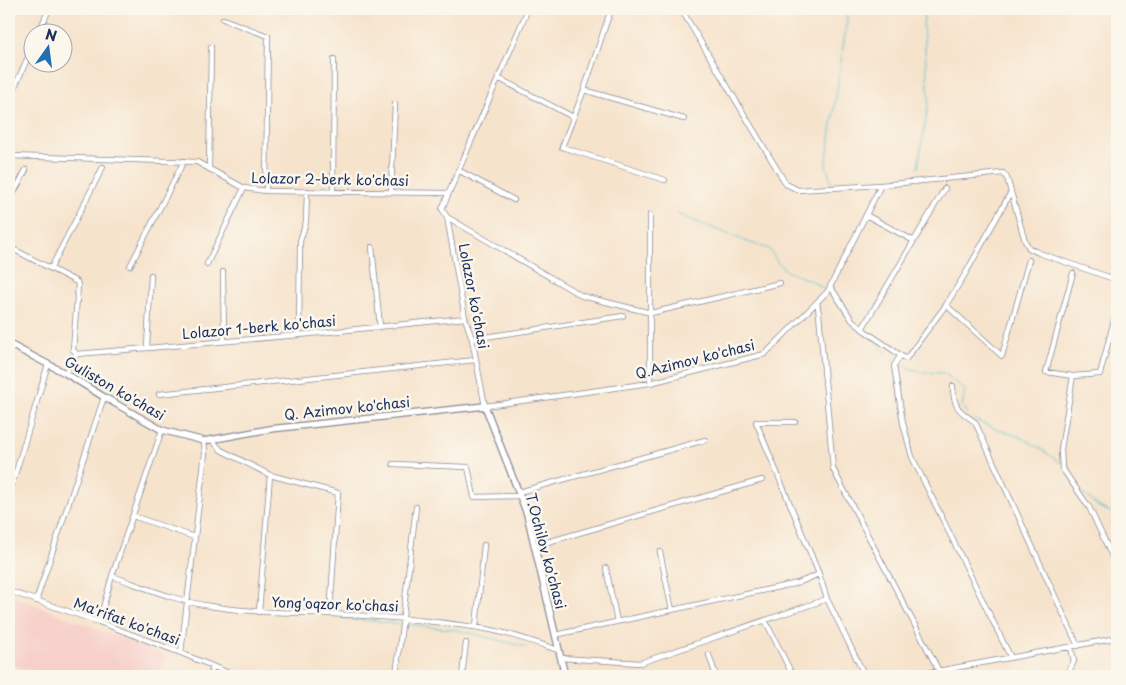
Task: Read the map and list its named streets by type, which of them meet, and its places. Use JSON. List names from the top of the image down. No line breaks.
{"streets":{"main road":["Guliston ko'chasi","Q. Azimov ko'chasi","T.Ochilov ko'chasi"],"street":["Lolazor 2-berk ko'chasi","Lolazor ko'chasi","Lolazor 1-berk ko'chasi","Q.Azimov ko'chasi","Yong'oqzor ko'chasi","Ma'rifat ko'chasi"]},"crossings":[["Lolazor 2-berk ko'chasi","Lolazor ko'chasi"],["Lolazor ko'chasi","Lolazor 1-berk ko'chasi"],["Lolazor ko'chasi","Q.Azimov ko'chasi"],["Lolazor ko'chasi","Q. Azimov ko'chasi"],["Lolazor ko'chasi","T.Ochilov ko'chasi"],["Q.Azimov ko'chasi","Q. Azimov ko'chasi"],["Q.Azimov ko'chasi","T.Ochilov ko'chasi"],["Guliston ko'chasi","Q. Azimov ko'chasi"],["Q. Azimov ko'chasi","T.Ochilov ko'chasi"],["T.Ochilov ko'chasi","Yong'oqzor ko'chasi"]],"north":"top"}
